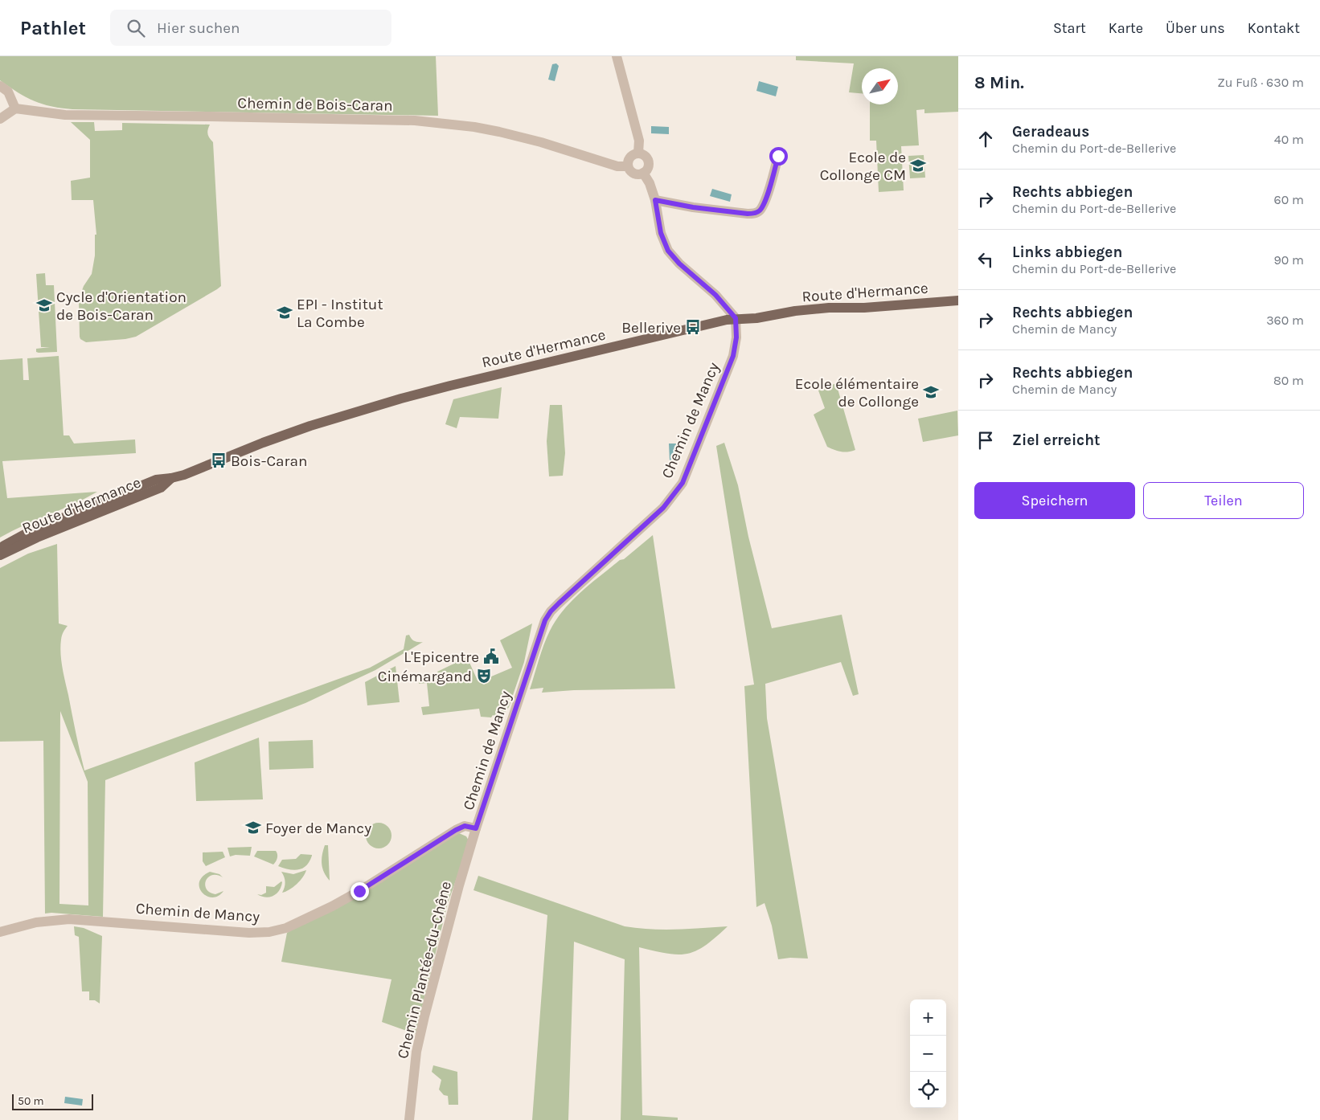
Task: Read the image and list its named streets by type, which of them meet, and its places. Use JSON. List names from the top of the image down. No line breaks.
{"streets":{"main road":["Route d'Hermance"],"street":["Chemin de Bois-Caran","Chemin de Mancy","Chemin Plantée-du-Chêne"]},"crossings":[["Route d'Hermance","Chemin de Mancy"],["Chemin de Mancy","Chemin Plantée-du-Chêne"]],"places":{"school or university":["Ecole de Collonge CM","Cycle d'Orientation de Bois-Caran","EPI - Institut La Combe","Ecole élémentaire de Collonge","Foyer de Mancy"],"bus stop":["Bellerive","Bois-Caran"],"public building":["L'Epicentre"],"theatre":["Cinémargand"]},"scale_bar":"50 m","north":"top right","page":{"header":"Pathlet","search":"Hier suchen","nav":["Start","Karte","Über uns","Kontakt"],"heading":["8 Min.","Zu Fuß · 630 m"],"list":[["Geradeaus","Chemin du Port-de-Bellerive","40 m"],["Rechts abbiegen","Chemin du Port-de-Bellerive","60 m"],["Links abbiegen","Chemin du Port-de-Bellerive","90 m"],["Rechts abbiegen","Chemin de Mancy","360 m"],["Rechts abbiegen","Chemin de Mancy","80 m"],"Ziel erreicht"],"buttons":["Speichern","Teilen"],"map_buttons":["+","−"],"scale":"50 m"}}
